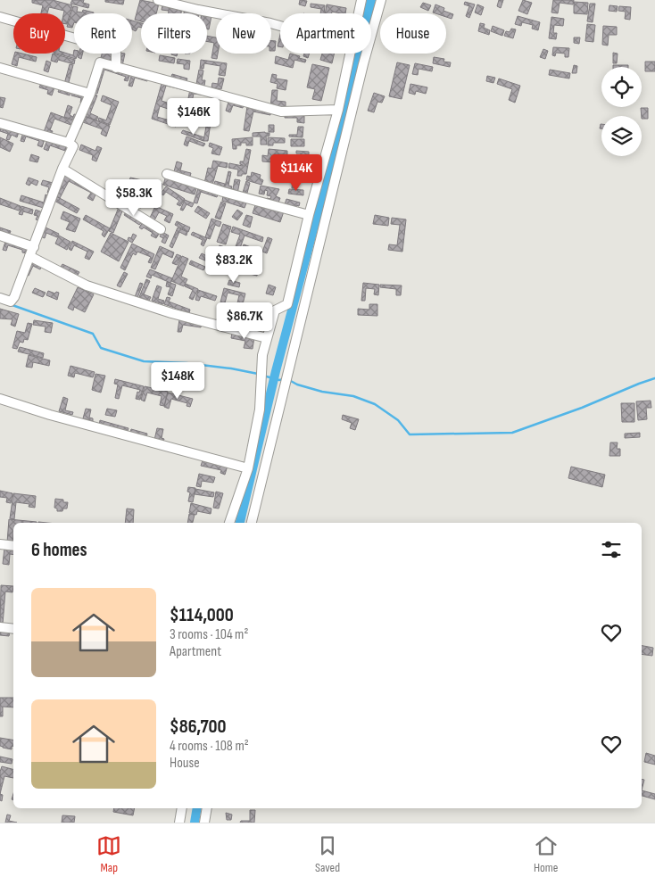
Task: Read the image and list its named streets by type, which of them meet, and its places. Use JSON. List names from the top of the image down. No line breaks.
{"page":{"chip":["Buy","Rent","Filters","New","Apartment","House"],"price":["$146K","$114K","$58.3K","$83.2K","$86.7K","$148K"],"heading":"6 homes","list":[{"name":"$114,000","note":"3 rooms · 104 m² · Apartment"},{"name":"$86,700","note":"4 rooms · 108 m² · House"}],"tabs":["Map","Saved","Home"]}}
